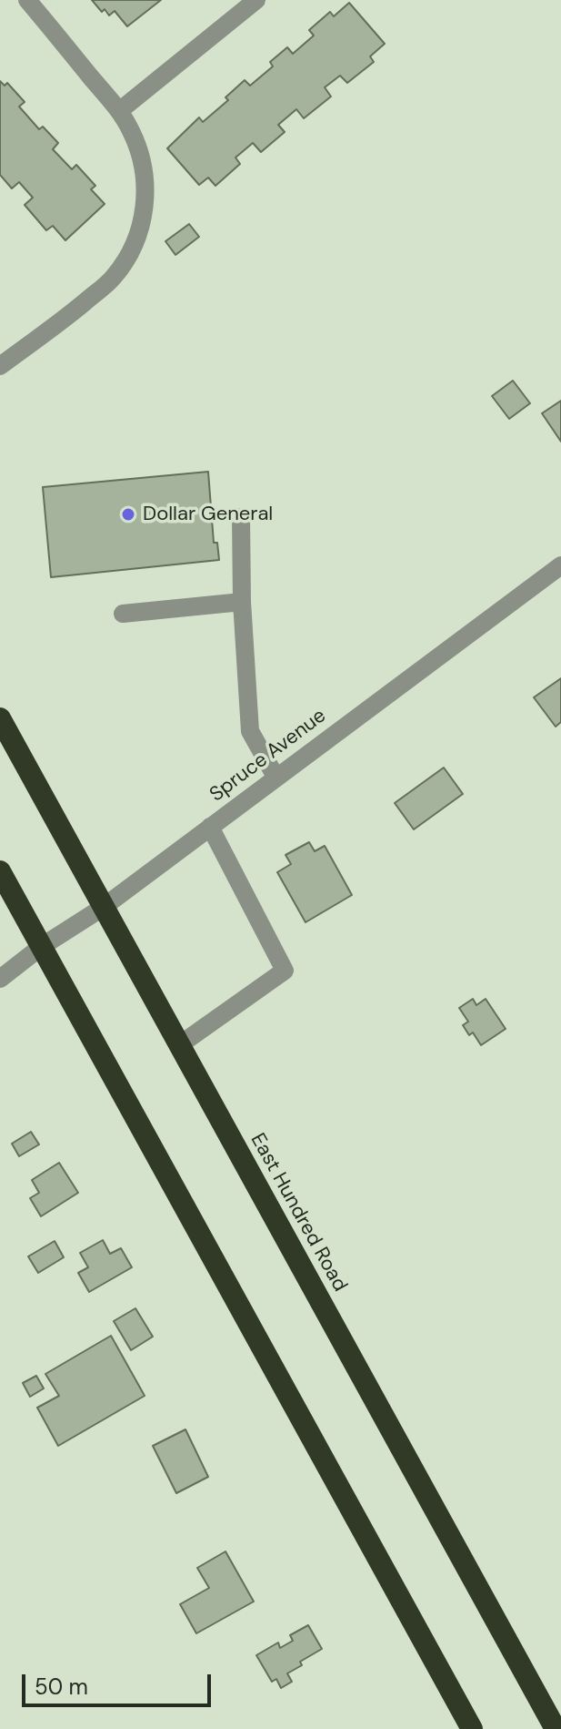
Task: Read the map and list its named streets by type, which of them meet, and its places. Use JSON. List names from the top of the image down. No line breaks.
{"streets":{"highway":["East Hundred Road"],"street":["Spruce Avenue"]},"crossings":[["Spruce Avenue","East Hundred Road"]],"places":["Dollar General"],"scale_bar":"50 m"}
